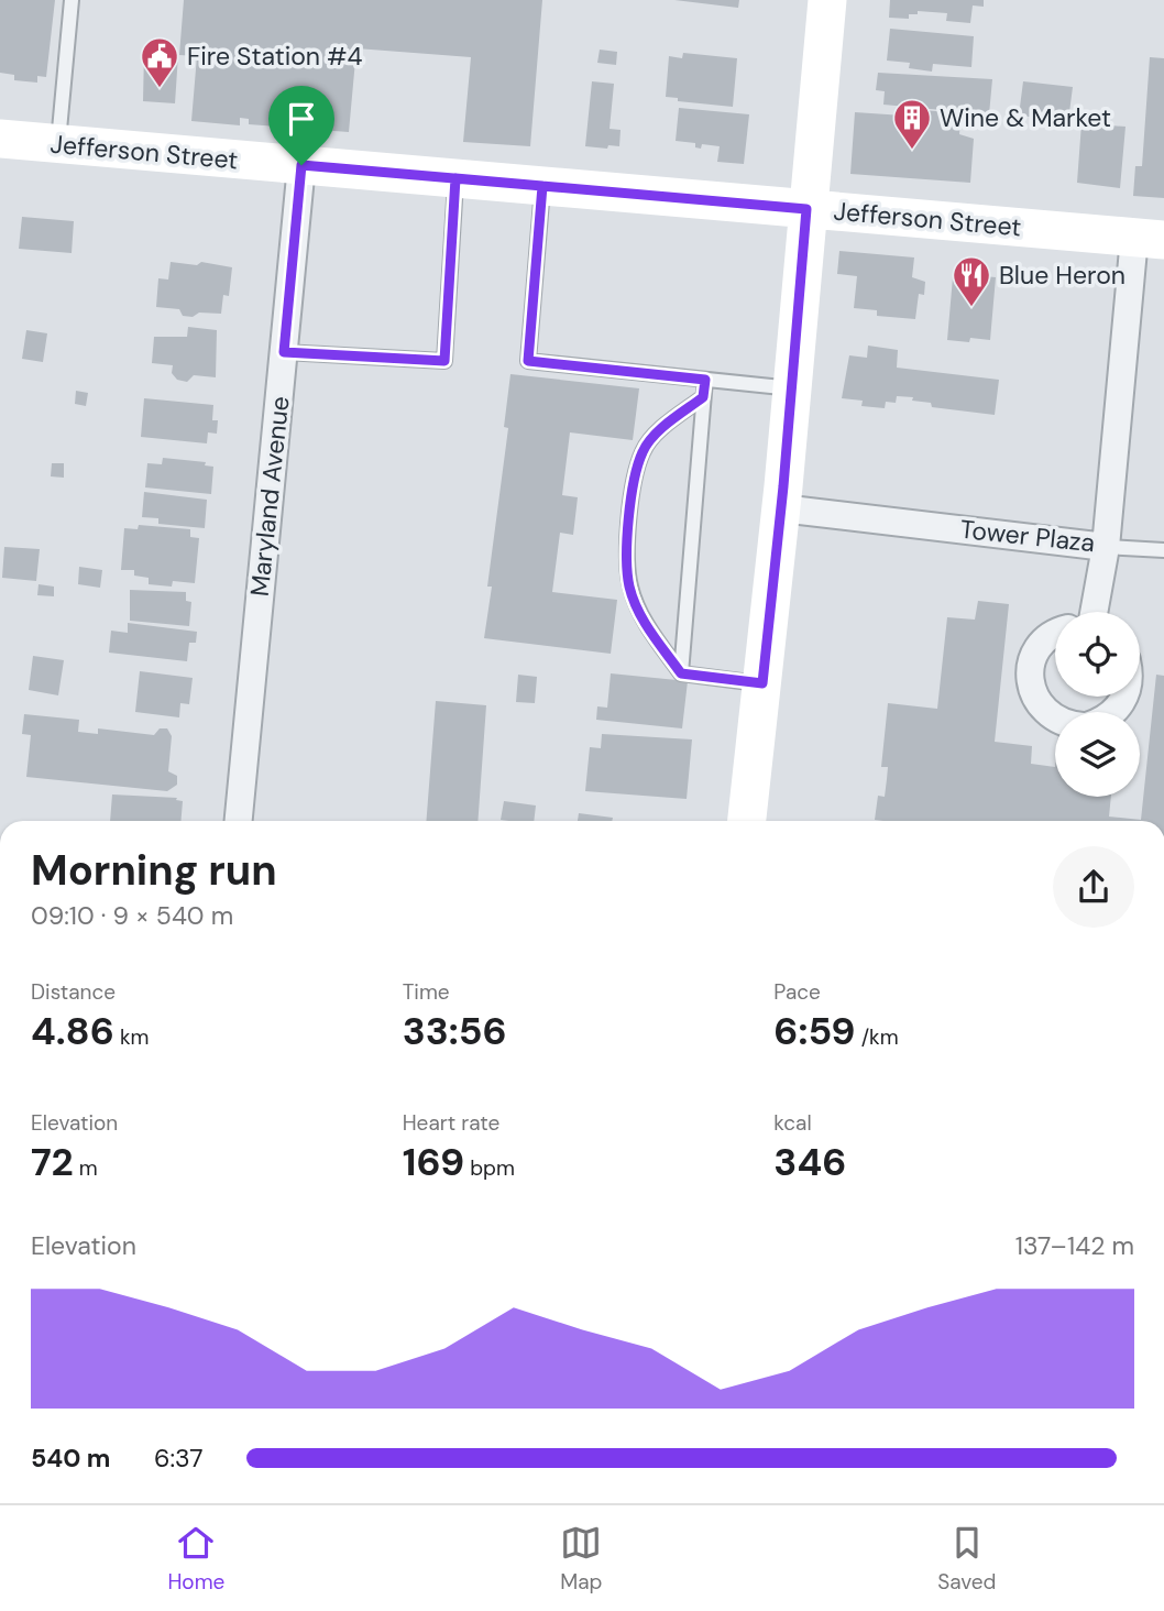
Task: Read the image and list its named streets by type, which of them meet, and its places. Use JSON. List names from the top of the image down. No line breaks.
{"streets":{"main road":["Jefferson Street"],"street":["Maryland Avenue","Tower Plaza"]},"crossings":[["Jefferson Street","Maryland Avenue"],["Jefferson Street","Tower Plaza"]],"places":{"public building":["Fire Station #4"],"building":["Wine & Market"],"restaurant":["Blue Heron"]},"page":{"heading":["Morning run","09:10 · 9 × 540 m"],"stats":[["Distance","4.86 km"],["Time","33:56"],["Pace","6:59 /km"],["Elevation","72 m"],["Heart rate","169 bpm"],["kcal","346"]],"chart":["Elevation","137–142 m"],"list":[{"name":"540 m","note":"6:37"}],"tabs":["Home","Map","Saved"]}}
